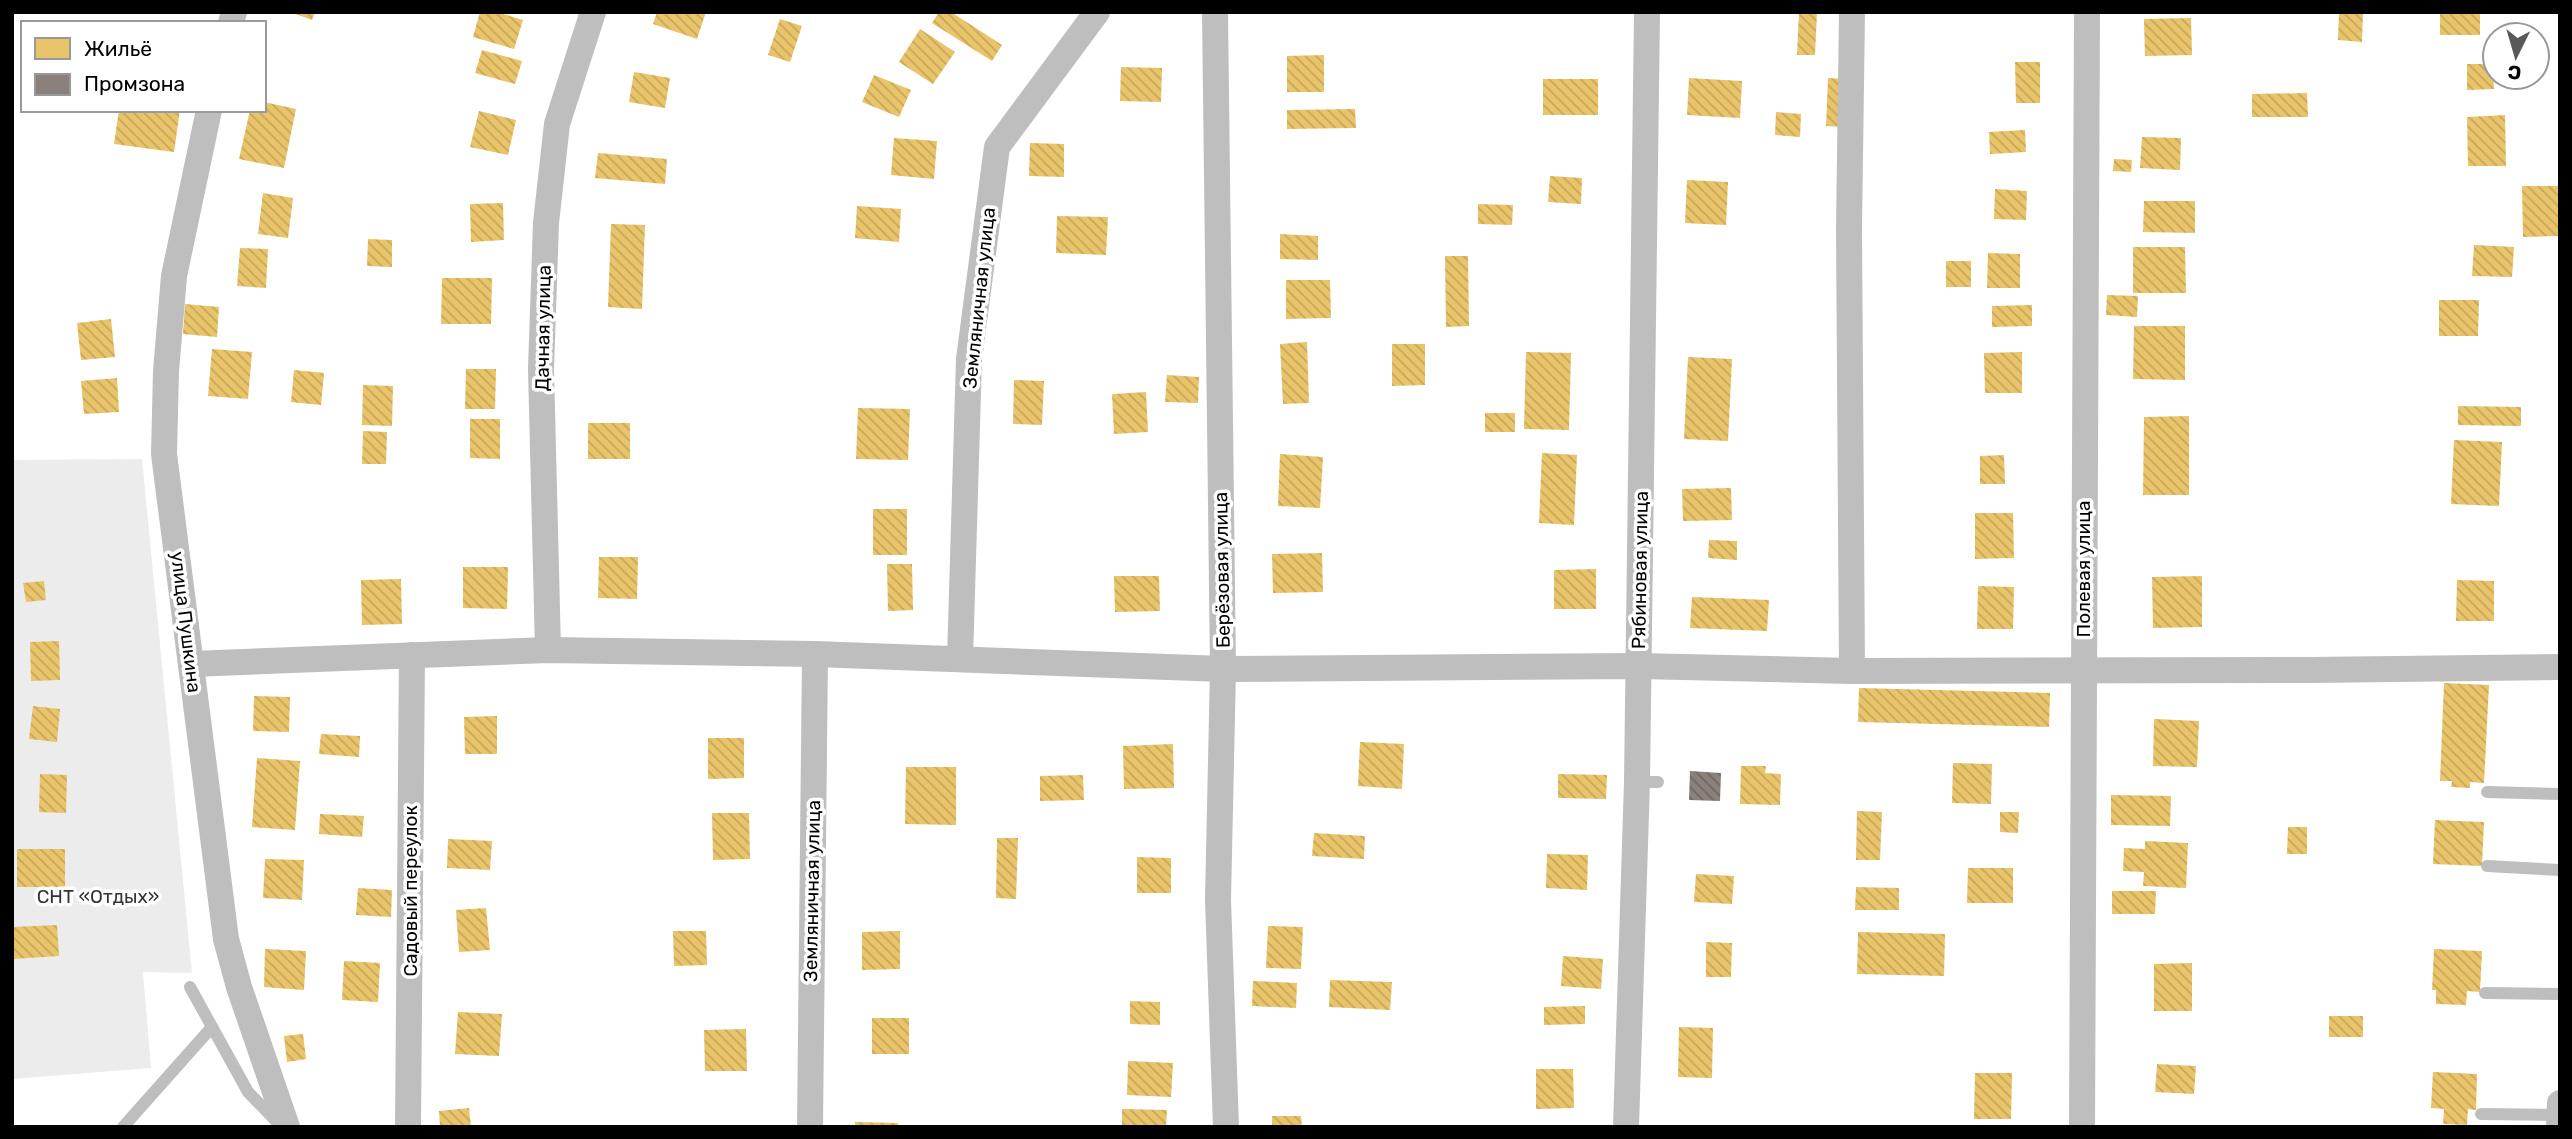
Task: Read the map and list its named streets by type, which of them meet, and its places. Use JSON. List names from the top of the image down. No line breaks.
{"streets":{"street":["Земляничная улица","Дачная улица","Полевая улица","Берёзовая улица","Рябиновая улица","улица Пушкина","Садовый переулок"]},"parks":["СНТ «Отдых»"],"legend":["Жильё","Промзона"],"north":"bottom"}
